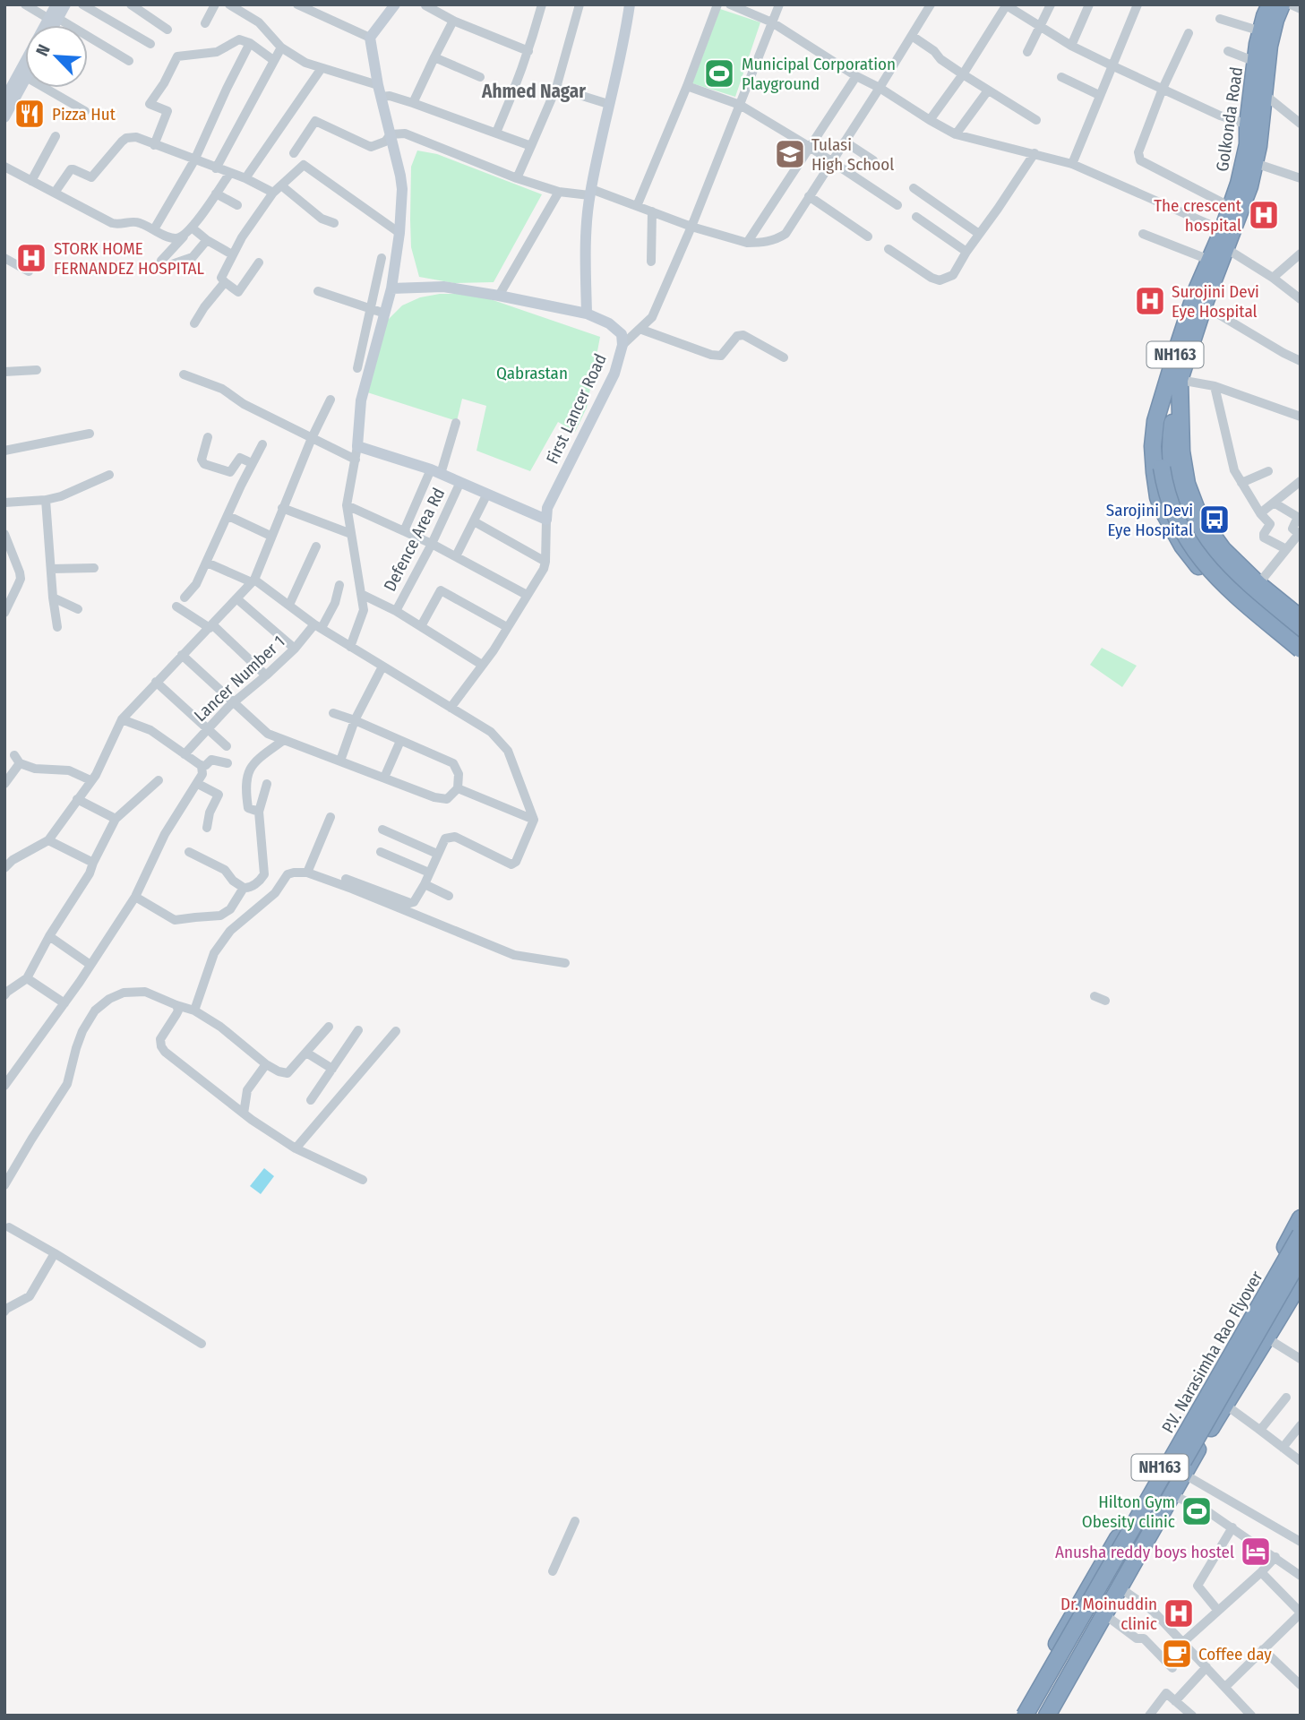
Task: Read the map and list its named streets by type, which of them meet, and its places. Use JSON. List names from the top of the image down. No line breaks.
{"streets":{"highway":["Golkonda Road","NH163","P.V. Narasimha Rao Flyover"],"street":["First Lancer Road","Defence Area Rd","Lancer Number 1"]},"districts":["Ahmed Nagar"],"parks":["Qabrastan"],"places":{"sports":["Municipal Corporation Playground","Hilton Gym Obesity clinic"],"restaurant":["Pizza Hut"],"school or university":["Tulasi High School"],"hospital":["The crescent hospital","STORK HOME FERNANDEZ HOSPITAL","Surojini Devi Eye Hospital","Dr. Moinuddin clinic"],"bus stop":["Sarojini Devi Eye Hospital"],"hotel":["Anusha reddy boys hostel"],"cafe":["Coffee day"]},"north":"top left"}
